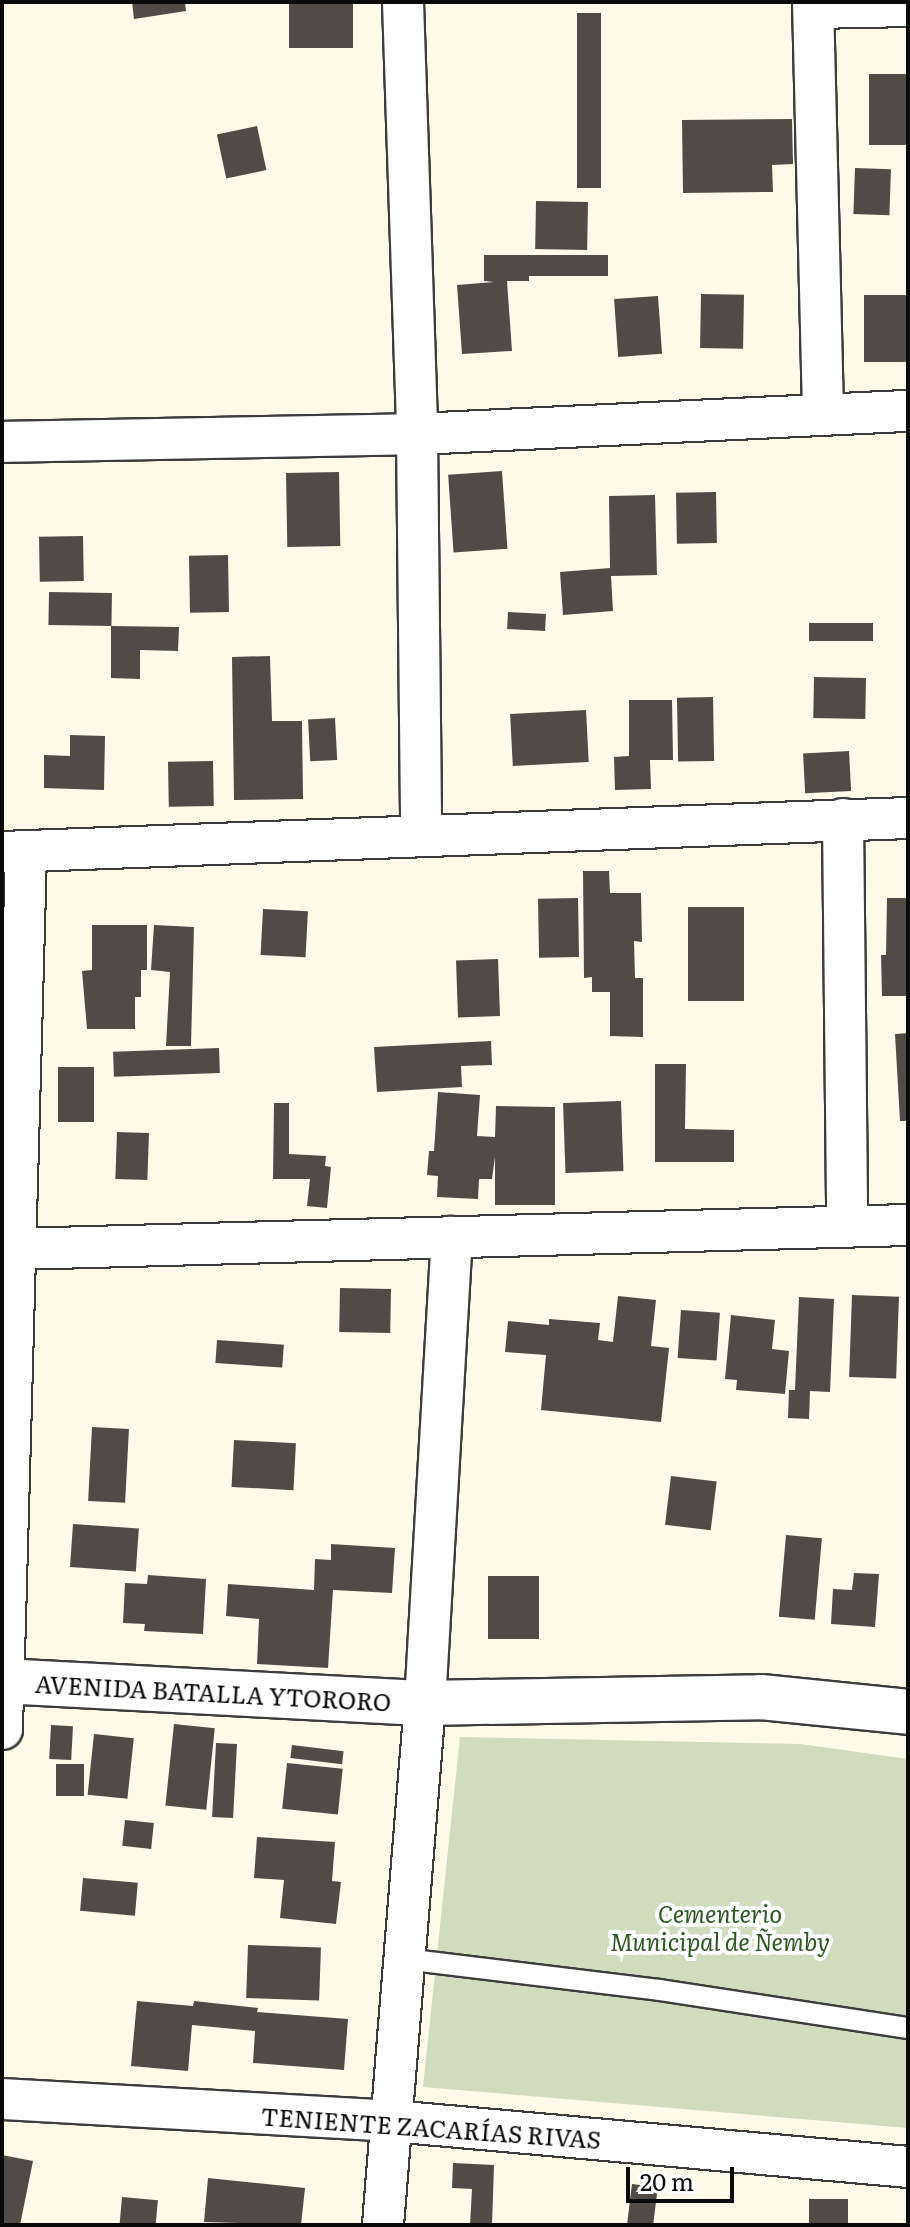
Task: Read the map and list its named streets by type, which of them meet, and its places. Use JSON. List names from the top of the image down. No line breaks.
{"streets":{"street":["AVENIDA BATALLA YTORORO","TENIENTE ZACARÍAS RIVAS"]},"parks":["Cementerio Municipal de Ñemby"],"scale_bar":"20 m"}
